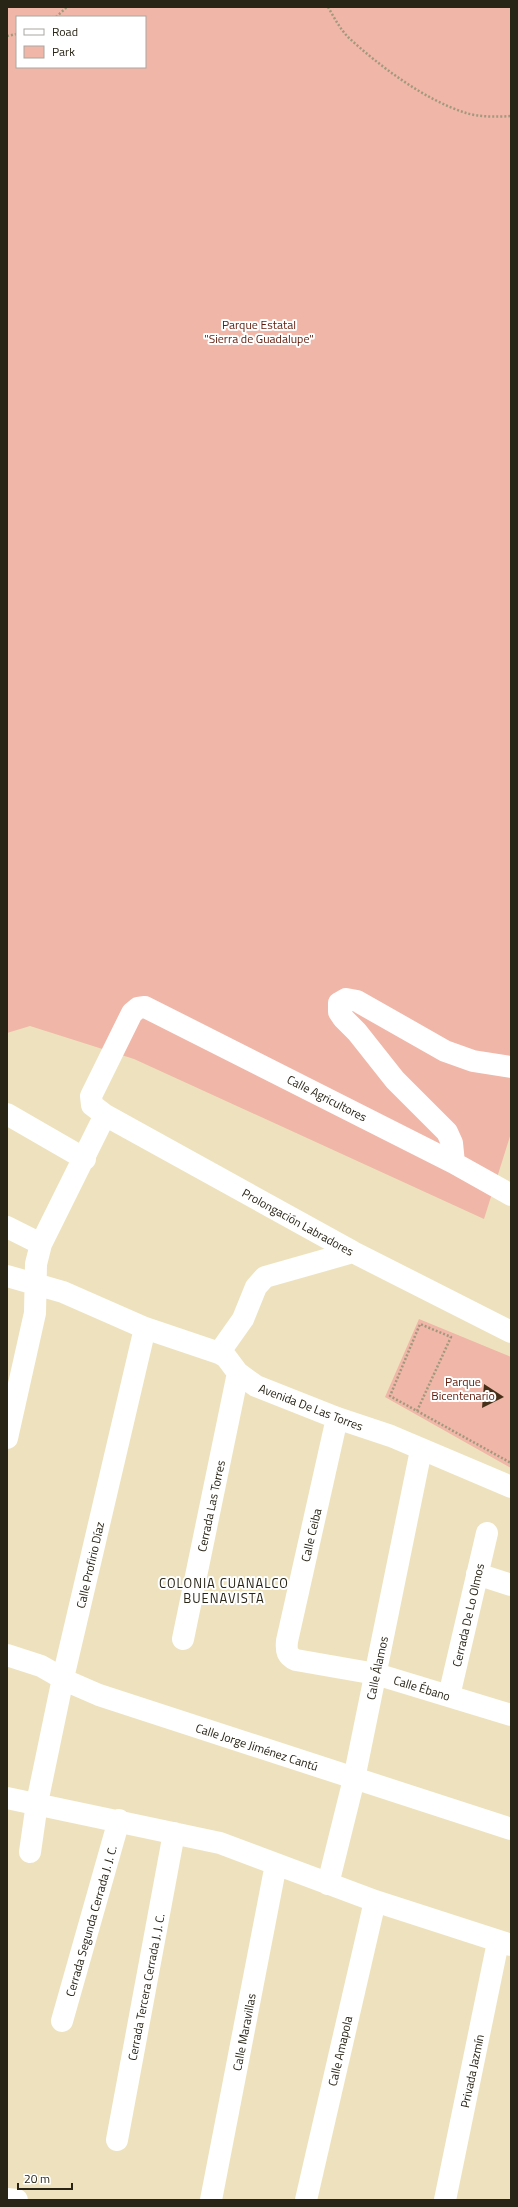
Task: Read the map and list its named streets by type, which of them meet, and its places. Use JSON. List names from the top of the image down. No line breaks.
{"streets":{"street":["Calle Agricultores","Prolongación Labradores","Avenida De Las Torres","Cerrada Las Torres","Calle Ceiba","Calle Profirio Díaz","Cerrada De Lo Olmos","Calle Álamos","Calle Ébano","Calle Jorge Jiménez Cantú","Cerrada Segunda Cerrada J. J. C.","Cerrada Tercera Cerrada J. J. C.","Calle Maravillas","Calle Amapola","Privada Jazmín"]},"crossings":[["Calle Agricultores","Prolongación Labradores"],["Avenida De Las Torres","Cerrada Las Torres"],["Avenida De Las Torres","Calle Ceiba"],["Avenida De Las Torres","Calle Profirio Díaz"],["Avenida De Las Torres","Calle Álamos"],["Calle Ceiba","Calle Ébano"],["Calle Profirio Díaz","Calle Jorge Jiménez Cantú"],["Cerrada De Lo Olmos","Calle Ébano"],["Calle Álamos","Calle Ébano"],["Calle Álamos","Calle Jorge Jiménez Cantú"]],"districts":["COLONIA CUANALCO BUENAVISTA"],"parks":["Parque Estatal \"Sierra de Guadalupe\"","Parque Bicentenario"],"legend":["Road","Park"],"scale_bar":"20 m"}
